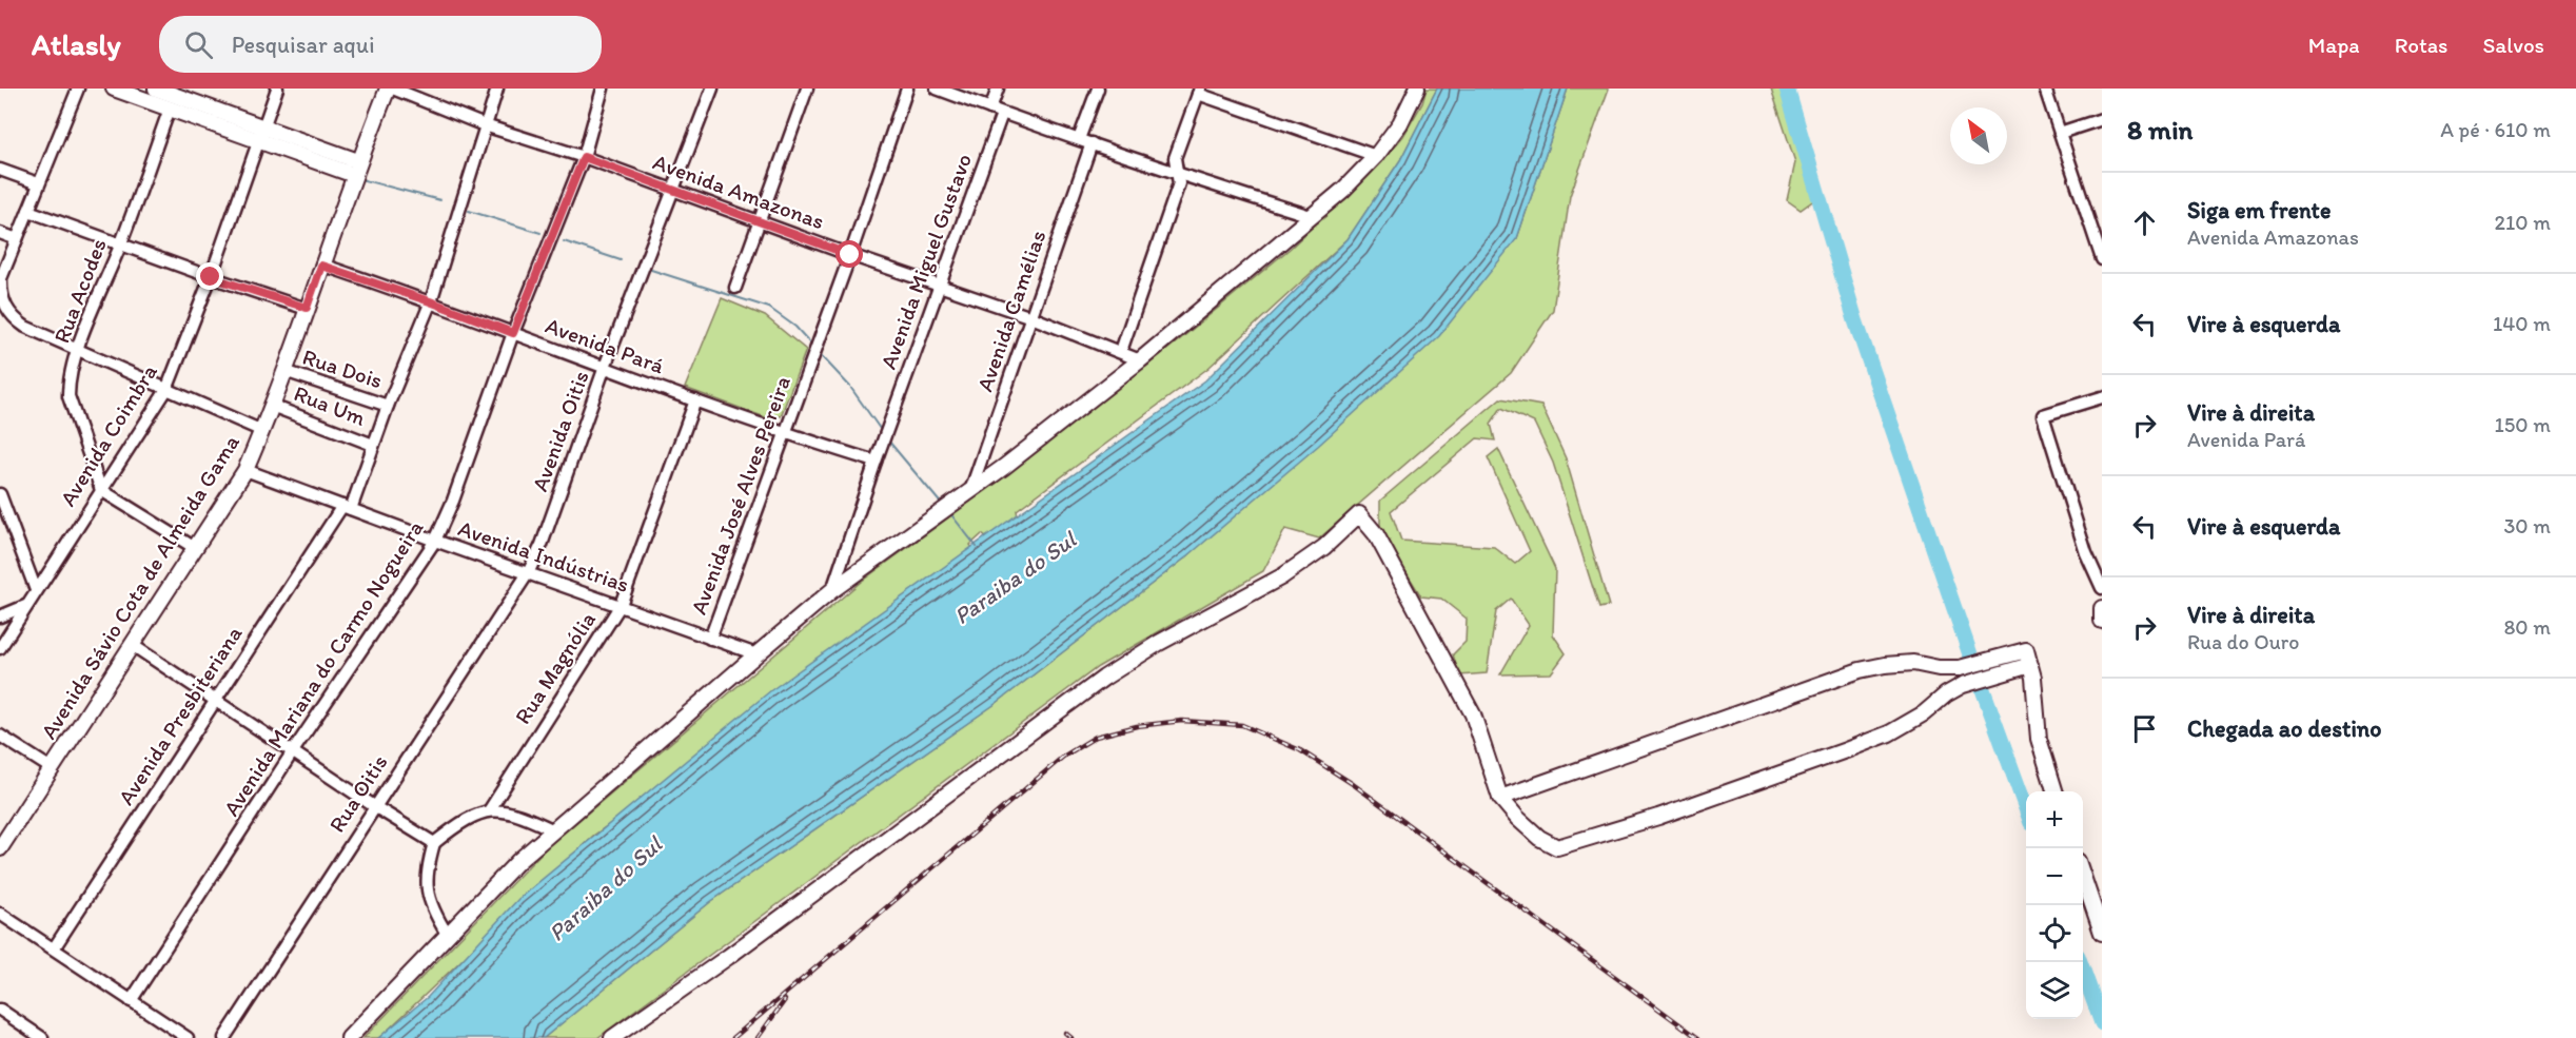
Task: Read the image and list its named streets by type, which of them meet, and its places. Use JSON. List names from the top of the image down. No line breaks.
{"streets":{"street":["Avenida Amazonas","Avenida Miguel Gustavo","Rua Acodes","Avenida Camélias","Avenida Pará","Rua Dois","Rua Um","Avenida Oitis","Avenida Coimbra","Avenida José Alves Pereira","Avenida Indústrias","Avenida Sávio Cota de Almeida Gama","Avenida Mariana do Carmo Nogueira","Rua Magnólia","Avenida Presbiteriana","Rua Oitis"]},"crossings":[["Avenida Amazonas","Avenida Miguel Gustavo"],["Avenida Amazonas","Avenida Camélias"],["Avenida Amazonas","Avenida Oitis"],["Avenida Amazonas","Avenida José Alves Pereira"],["Avenida Amazonas","Avenida Mariana do Carmo Nogueira"],["Avenida Amazonas","Avenida Presbiteriana"],["Avenida Miguel Gustavo","Avenida Pará"],["Rua Acodes","Avenida Coimbra"],["Avenida Pará","Avenida Oitis"],["Avenida Pará","Avenida José Alves Pereira"],["Avenida Pará","Avenida Sávio Cota de Almeida Gama"],["Avenida Pará","Avenida Mariana do Carmo Nogueira"],["Avenida Pará","Rua Magnólia"],["Avenida Pará","Avenida Presbiteriana"],["Rua Dois","Avenida Sávio Cota de Almeida Gama"],["Rua Dois","Avenida Presbiteriana"],["Rua Um","Avenida Sávio Cota de Almeida Gama"],["Rua Um","Avenida Presbiteriana"],["Avenida Oitis","Avenida Indústrias"],["Avenida Oitis","Rua Oitis"],["Avenida José Alves Pereira","Avenida Indústrias"],["Avenida Indústrias","Avenida Sávio Cota de Almeida Gama"],["Avenida Indústrias","Avenida Mariana do Carmo Nogueira"],["Avenida Indústrias","Rua Magnólia"],["Avenida Indústrias","Avenida Presbiteriana"],["Avenida Indústrias","Rua Oitis"]],"water":["Paraiba do Sul"],"north":"top left","page":{"header":"Atlasly","search":"Pesquisar aqui","nav":["Mapa","Rotas","Salvos"],"heading":["8 min","A pé · 610 m"],"list":[["Siga em frente","Avenida Amazonas","210 m"],["Vire à esquerda","140 m"],["Vire à direita","Avenida Pará","150 m"],["Vire à esquerda","30 m"],["Vire à direita","Rua do Ouro","80 m"],"Chegada ao destino"],"map_buttons":["+","−"]}}
